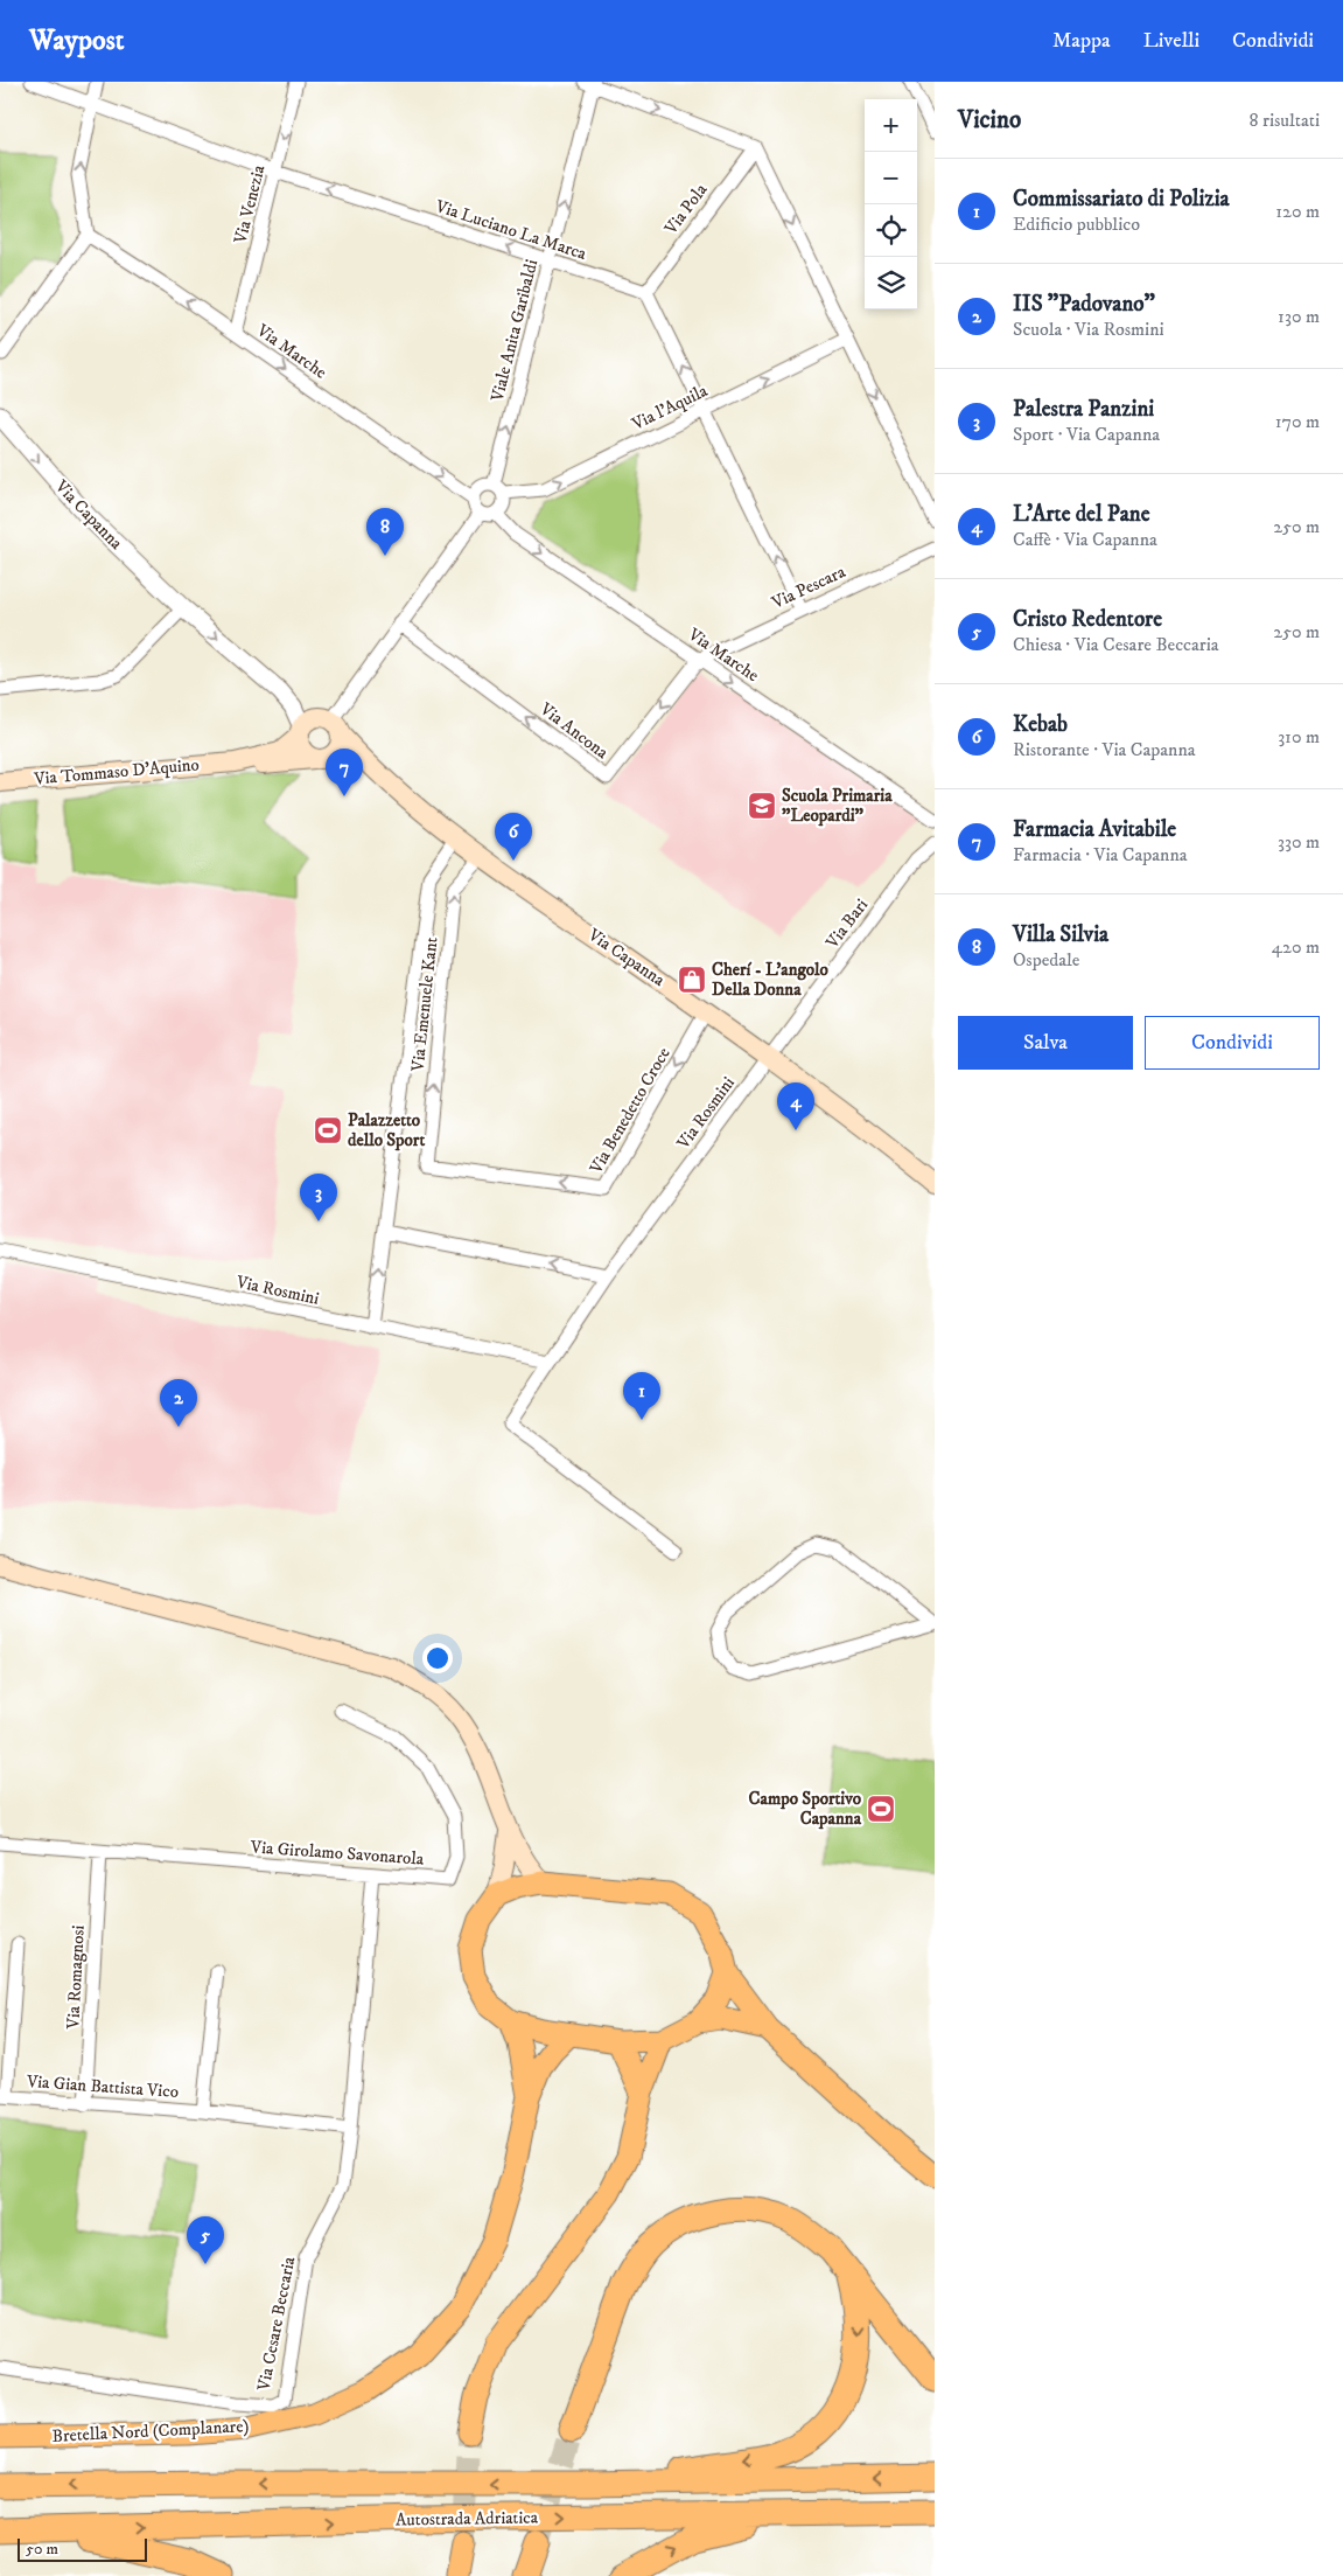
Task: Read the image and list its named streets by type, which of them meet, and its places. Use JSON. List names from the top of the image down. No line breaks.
{"streets":{"highway":["Autostrada Adriatica"],"main road":["Via Capanna","Via Tommaso D'Aquino","Bretella Nord (Complanare)"],"street":["Via Venezia","Via Pola","Via Luciano La Marca","Viale Anita Garibaldi","Via Marche","Via l'Aquila","Via Pescara","Via Ancona","Via Bari","Via Emenuele Kant","Via Benedetto Croce","Via Rosmini","Via Girolamo Savonarola","Via Romagnosi","Via Gian Battista Vico","Via Cesare Beccaria"]},"crossings":[["Via Venezia","Via Luciano La Marca"],["Via Venezia","Via Marche"],["Via Pola","Via Luciano La Marca"],["Via Luciano La Marca","Viale Anita Garibaldi"],["Viale Anita Garibaldi","Via Marche"],["Viale Anita Garibaldi","Via l'Aquila"],["Via Marche","Via l'Aquila"],["Via Marche","Via Pescara"],["Via Marche","Via Ancona"],["Via Capanna","Via Tommaso D'Aquino"],["Via Capanna","Via Bari"],["Via Capanna","Via Emenuele Kant"],["Via Capanna","Via Benedetto Croce"],["Via Capanna","Via Rosmini"],["Via Pescara","Via Ancona"],["Via Bari","Via Rosmini"],["Via Emenuele Kant","Via Benedetto Croce"],["Via Girolamo Savonarola","Via Romagnosi"],["Via Girolamo Savonarola","Via Cesare Beccaria"],["Via Romagnosi","Via Gian Battista Vico"],["Via Gian Battista Vico","Via Cesare Beccaria"]],"one_way":["Via Venezia","Via Luciano La Marca","Viale Anita Garibaldi","Via l'Aquila","Via Benedetto Croce"],"places":{"school or university":["Scuola Primaria \"Leopardi\""],"shop":["Cherí - L'angolo Della Donna"],"sports":["Palazzetto dello Sport","Campo Sportivo Capanna"]},"scale_bar":"50 m","page":{"header":"Waypost","nav":["Mappa","Livelli","Condividi"],"heading":["Vicino","8 risultati"],"map_buttons":["+","−"],"list":[{"mark":"1","name":"Commissariato di Polizia","note":"Edificio pubblico","value":"120 m"},{"mark":"2","name":"IIS \"Padovano\"","note":"Scuola · Via Rosmini","value":"130 m"},{"mark":"3","name":"Palestra Panzini","note":"Sport · Via Capanna","value":"170 m"},{"mark":"4","name":"L'Arte del Pane","note":"Caffè · Via Capanna","value":"250 m"},{"mark":"5","name":"Cristo Redentore","note":"Chiesa · Via Cesare Beccaria","value":"250 m"},{"mark":"6","name":"Kebab","note":"Ristorante · Via Capanna","value":"310 m"},{"mark":"7","name":"Farmacia Avitabile","note":"Farmacia · Via Capanna","value":"330 m"},{"mark":"8","name":"Villa Silvia","note":"Ospedale","value":"420 m"}],"pins":["8","7","6","4","3","1","2","5"],"buttons":["Salva","Condividi"],"scale":"50 m"}}
